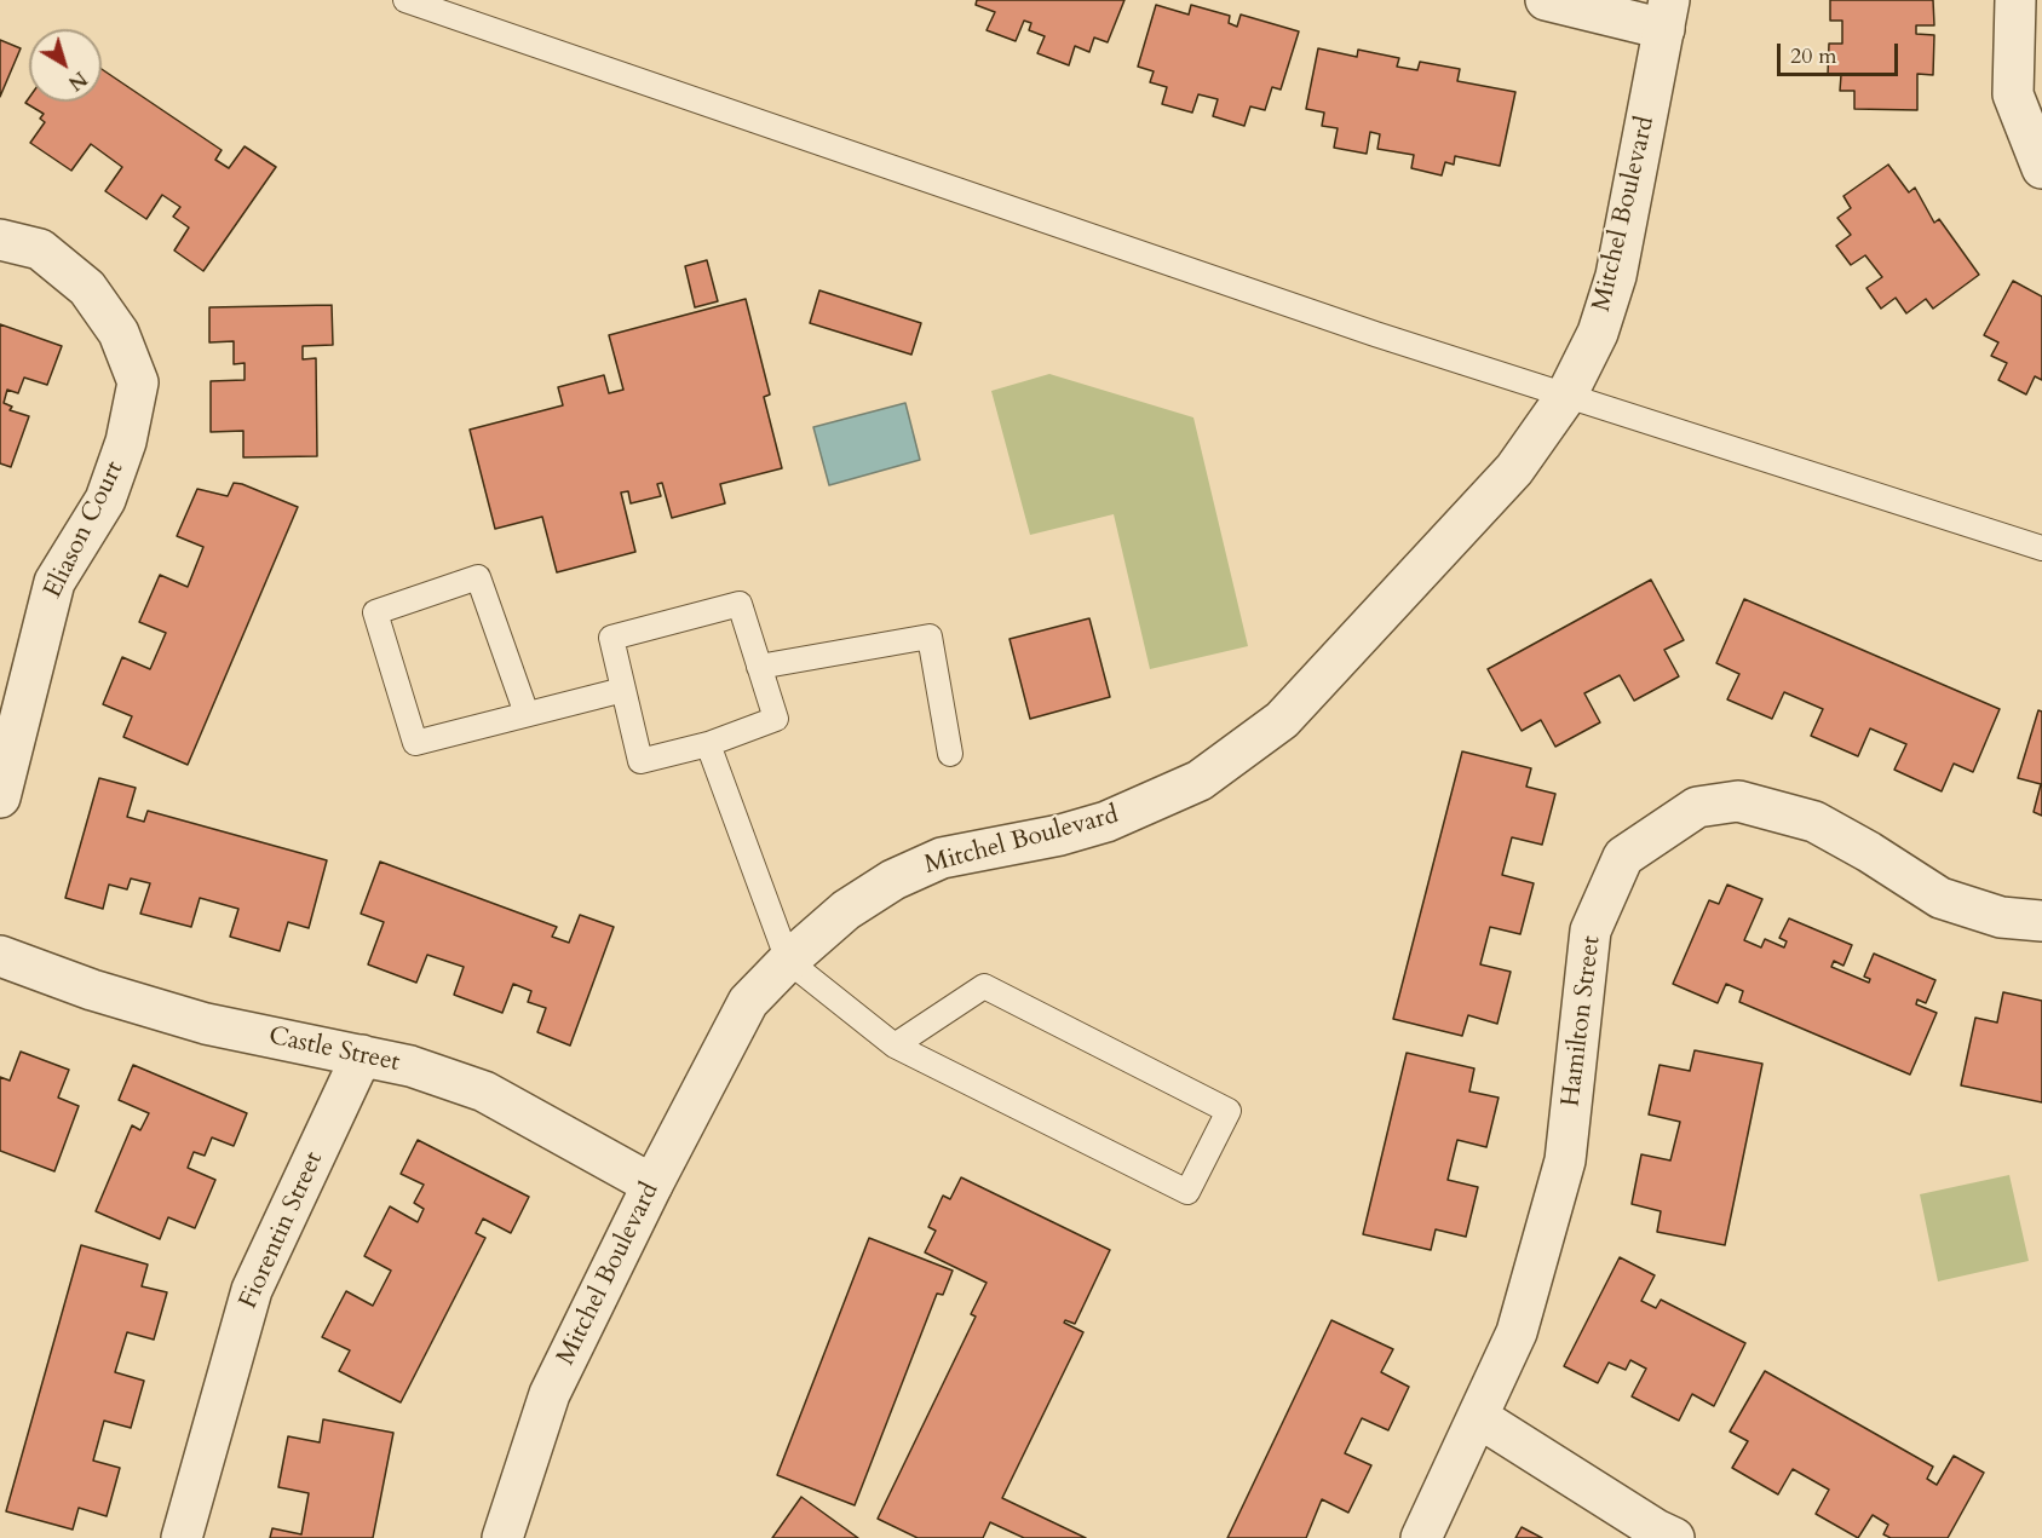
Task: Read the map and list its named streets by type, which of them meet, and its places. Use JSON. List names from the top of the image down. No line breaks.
{"streets":{"street":["Mitchel Boulevard","Eliason Court","Hamilton Street","Castle Street","Fiorentin Street"]},"crossings":[["Mitchel Boulevard","Castle Street"],["Castle Street","Fiorentin Street"]],"scale_bar":"20 m","north":"bottom right"}
